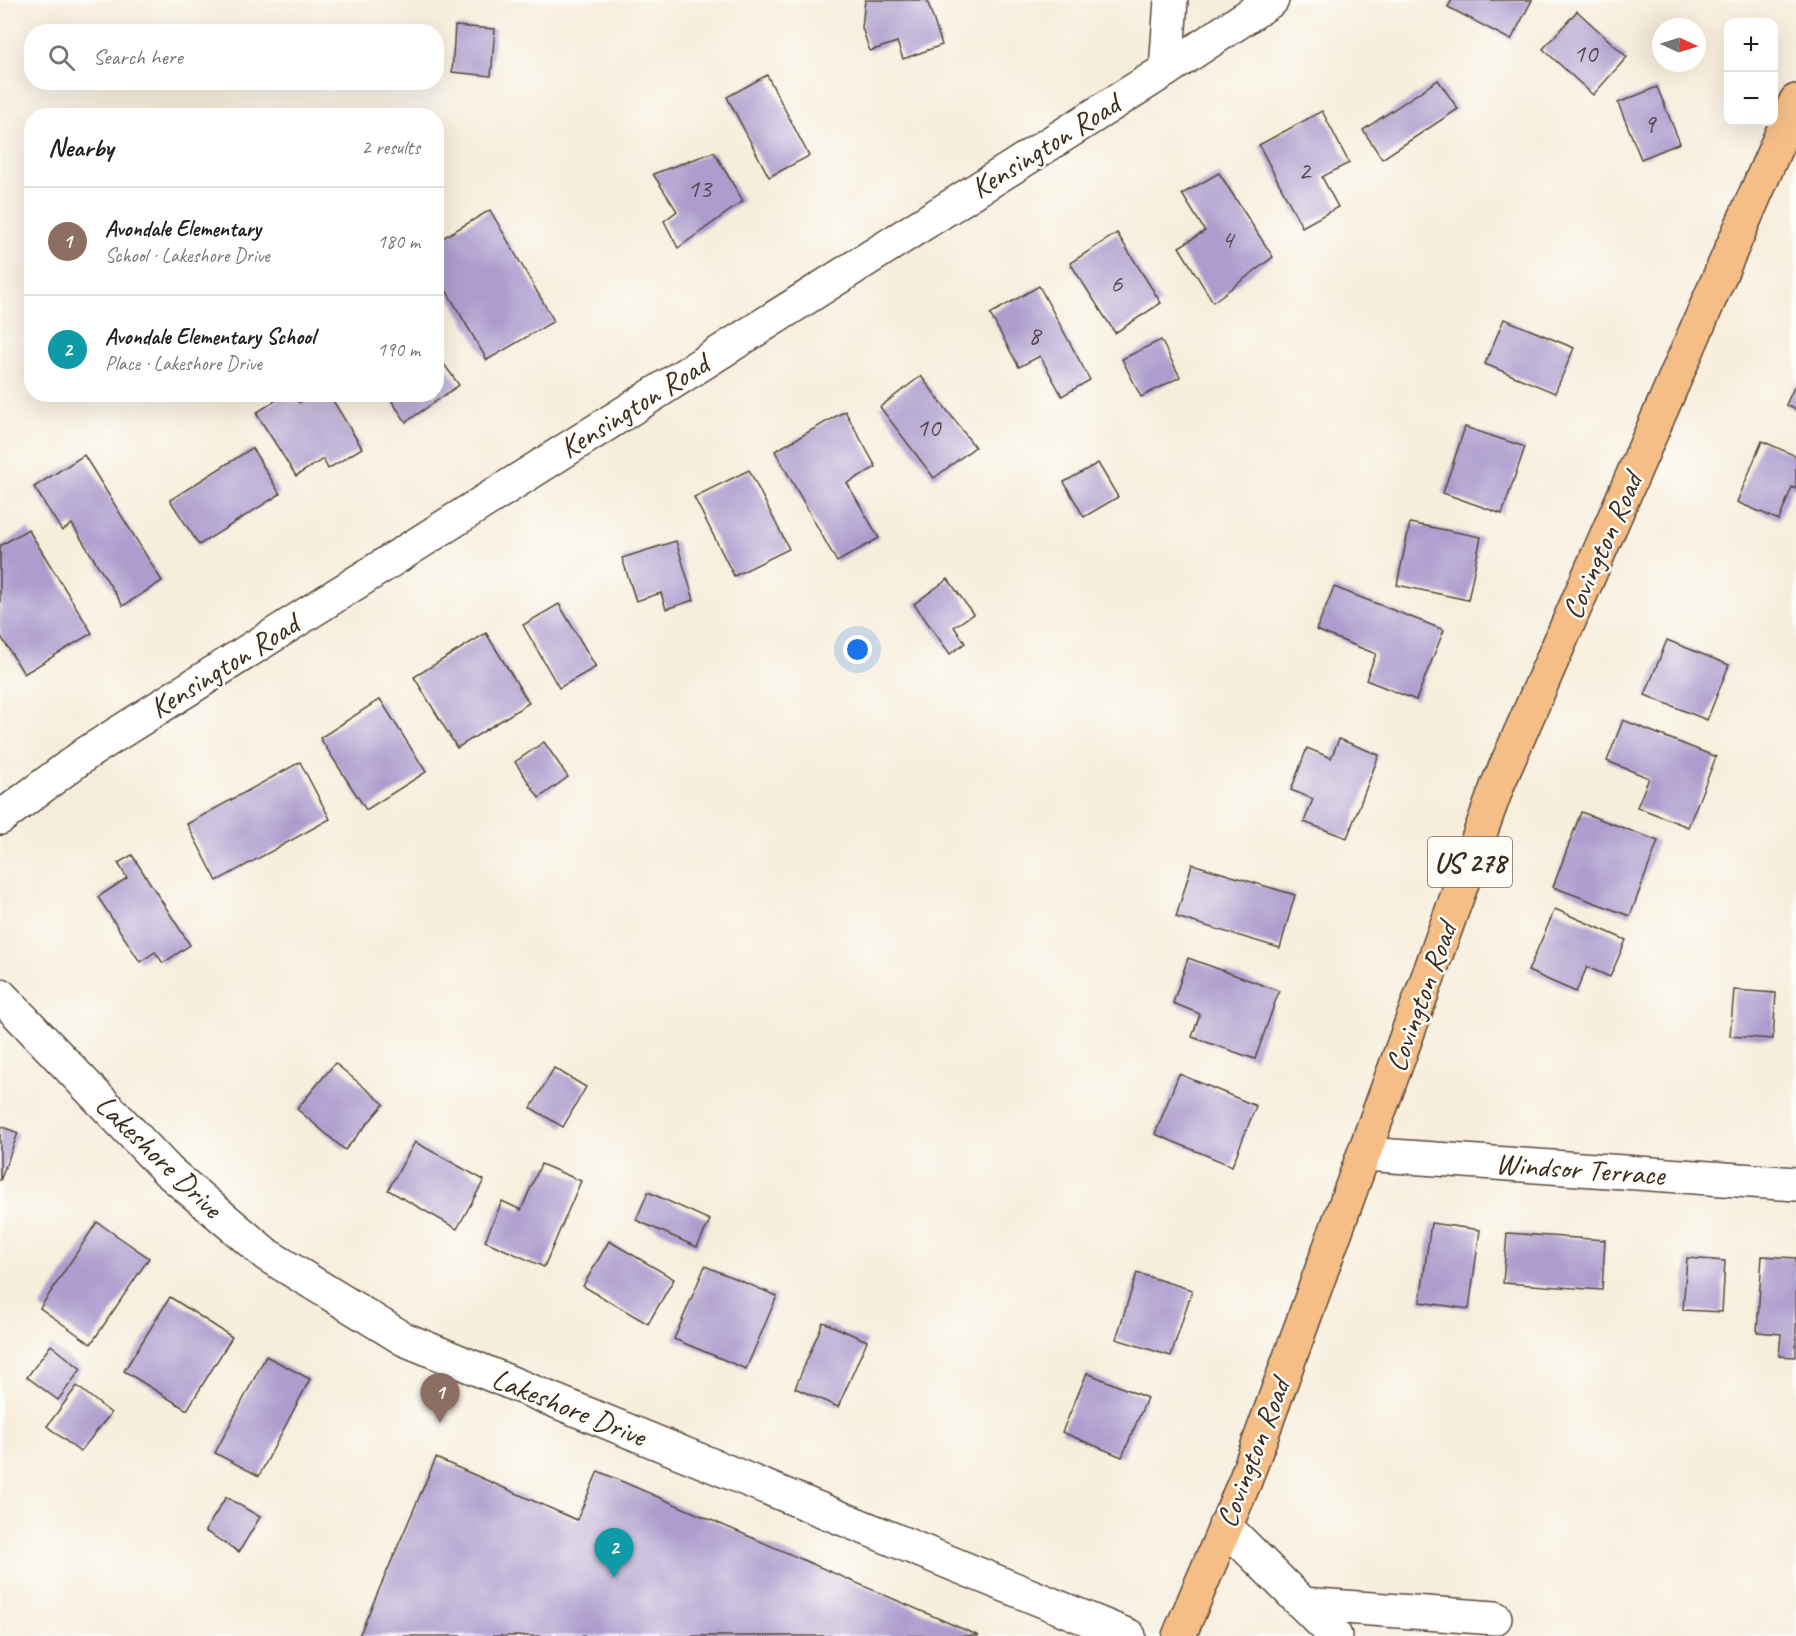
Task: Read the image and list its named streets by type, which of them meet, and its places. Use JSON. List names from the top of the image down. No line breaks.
{"streets":{"main road":["Covington Road","US 278"],"street":["Kensington Road","Lakeshore Drive","Windsor Terrace"]},"crossings":[["Covington Road","Windsor Terrace"]],"house_numbers":["10","9","2","13","4","6","8","10"],"north":"right","page":{"map_buttons":["+","−"],"search":"Search here","heading":["Nearby","2 results"],"list":[{"mark":"1","name":"Avondale Elementary","note":"School · Lakeshore Drive","value":"180 m"},{"mark":"2","name":"Avondale Elementary School","note":"Place · Lakeshore Drive","value":"190 m"}],"pins":["1","2"]}}
